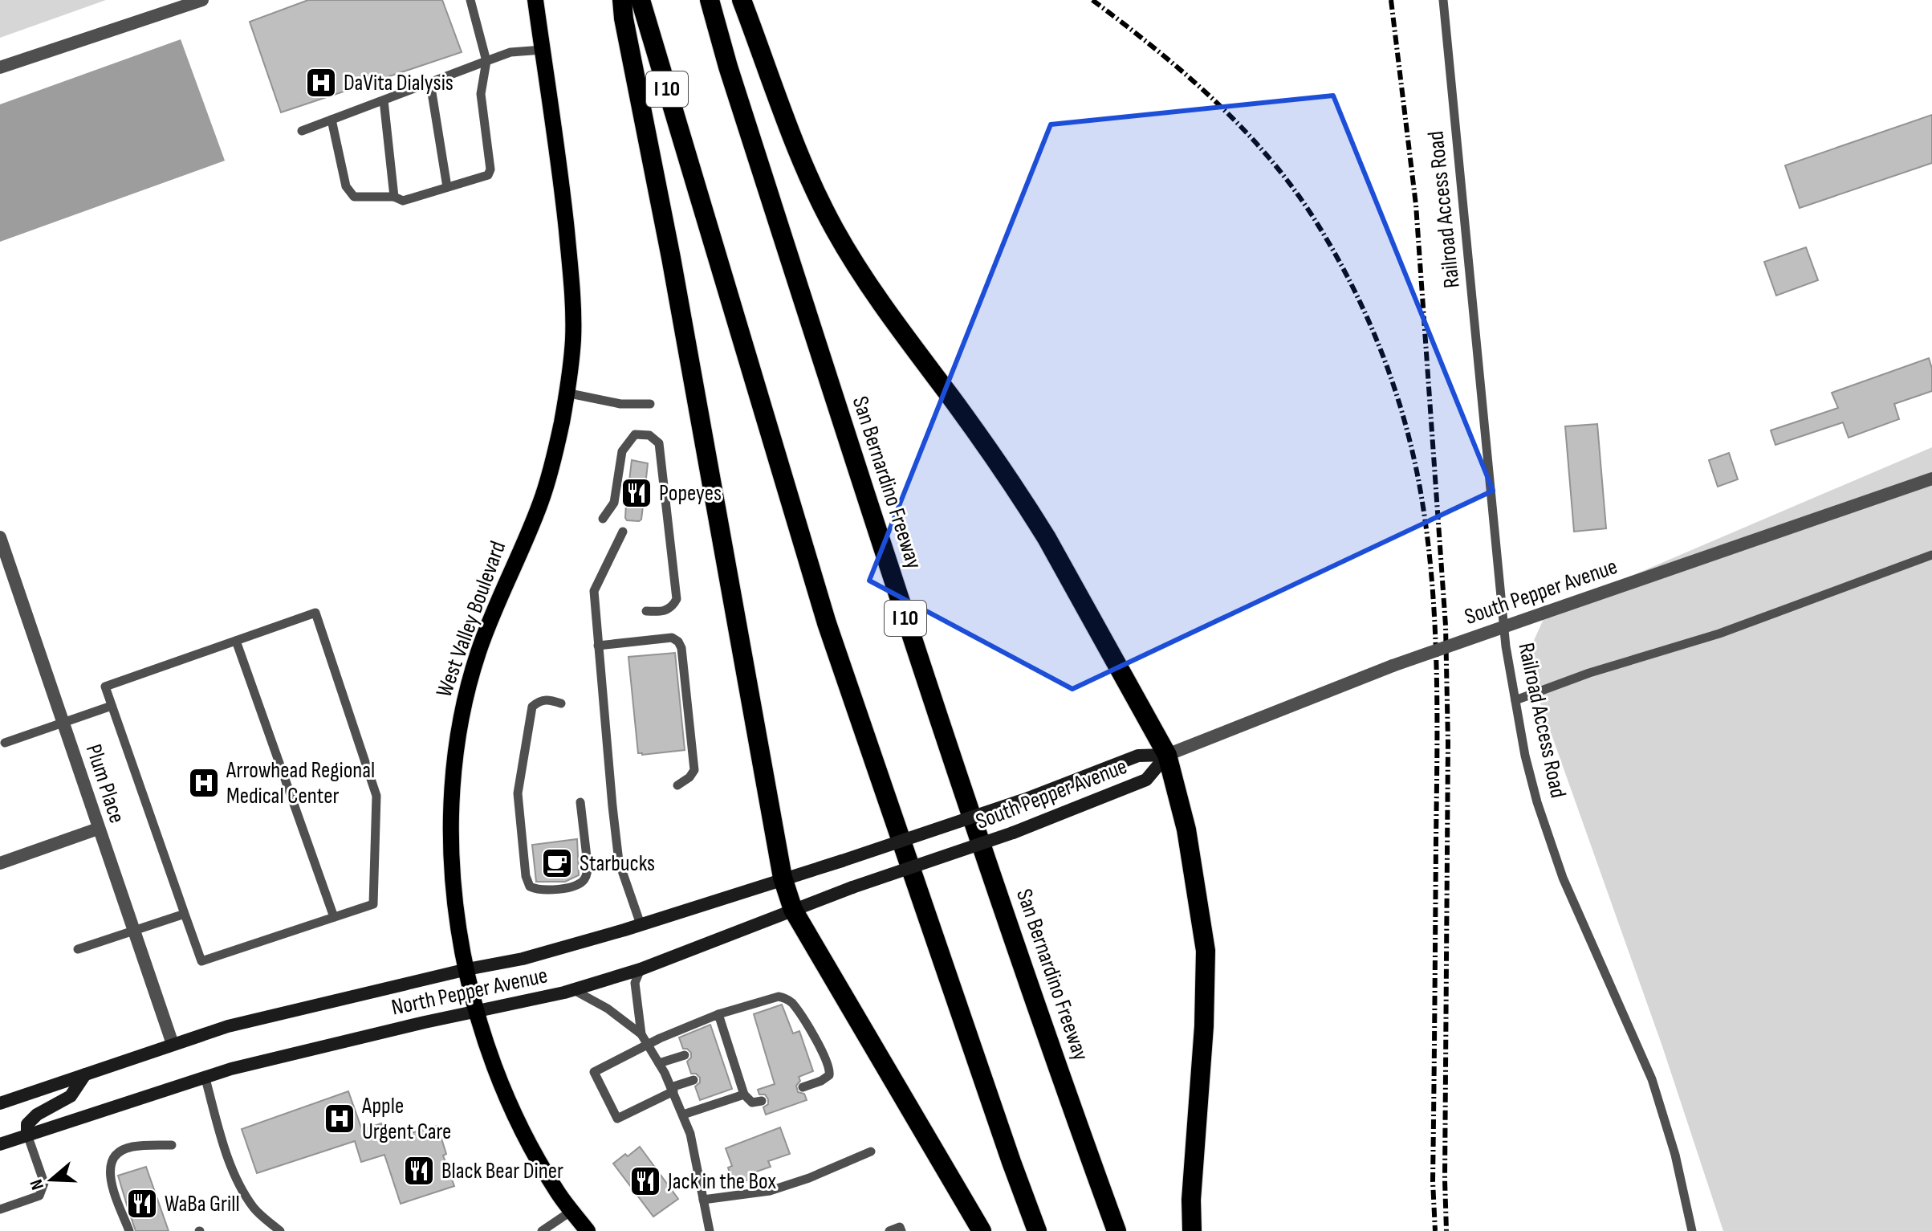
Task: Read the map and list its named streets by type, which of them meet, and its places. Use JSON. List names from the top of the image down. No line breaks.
{"streets":{"highway":["I 10","San Bernardino Freeway"],"main road":["South Pepper Avenue","West Valley Boulevard","North Pepper Avenue"],"street":["Plum Place"],"lane":["Railroad Access Road"]},"crossings":[["South Pepper Avenue","North Pepper Avenue"],["West Valley Boulevard","North Pepper Avenue"],["Plum Place","North Pepper Avenue"]],"places":{"hospital":["DaVita Dialysis","Arrowhead Regional Medical Center","Apple Urgent Care"],"restaurant":["Popeyes","Black Bear Diner","Jack in the Box","WaBa Grill"],"cafe":["Starbucks"]},"north":"left"}
